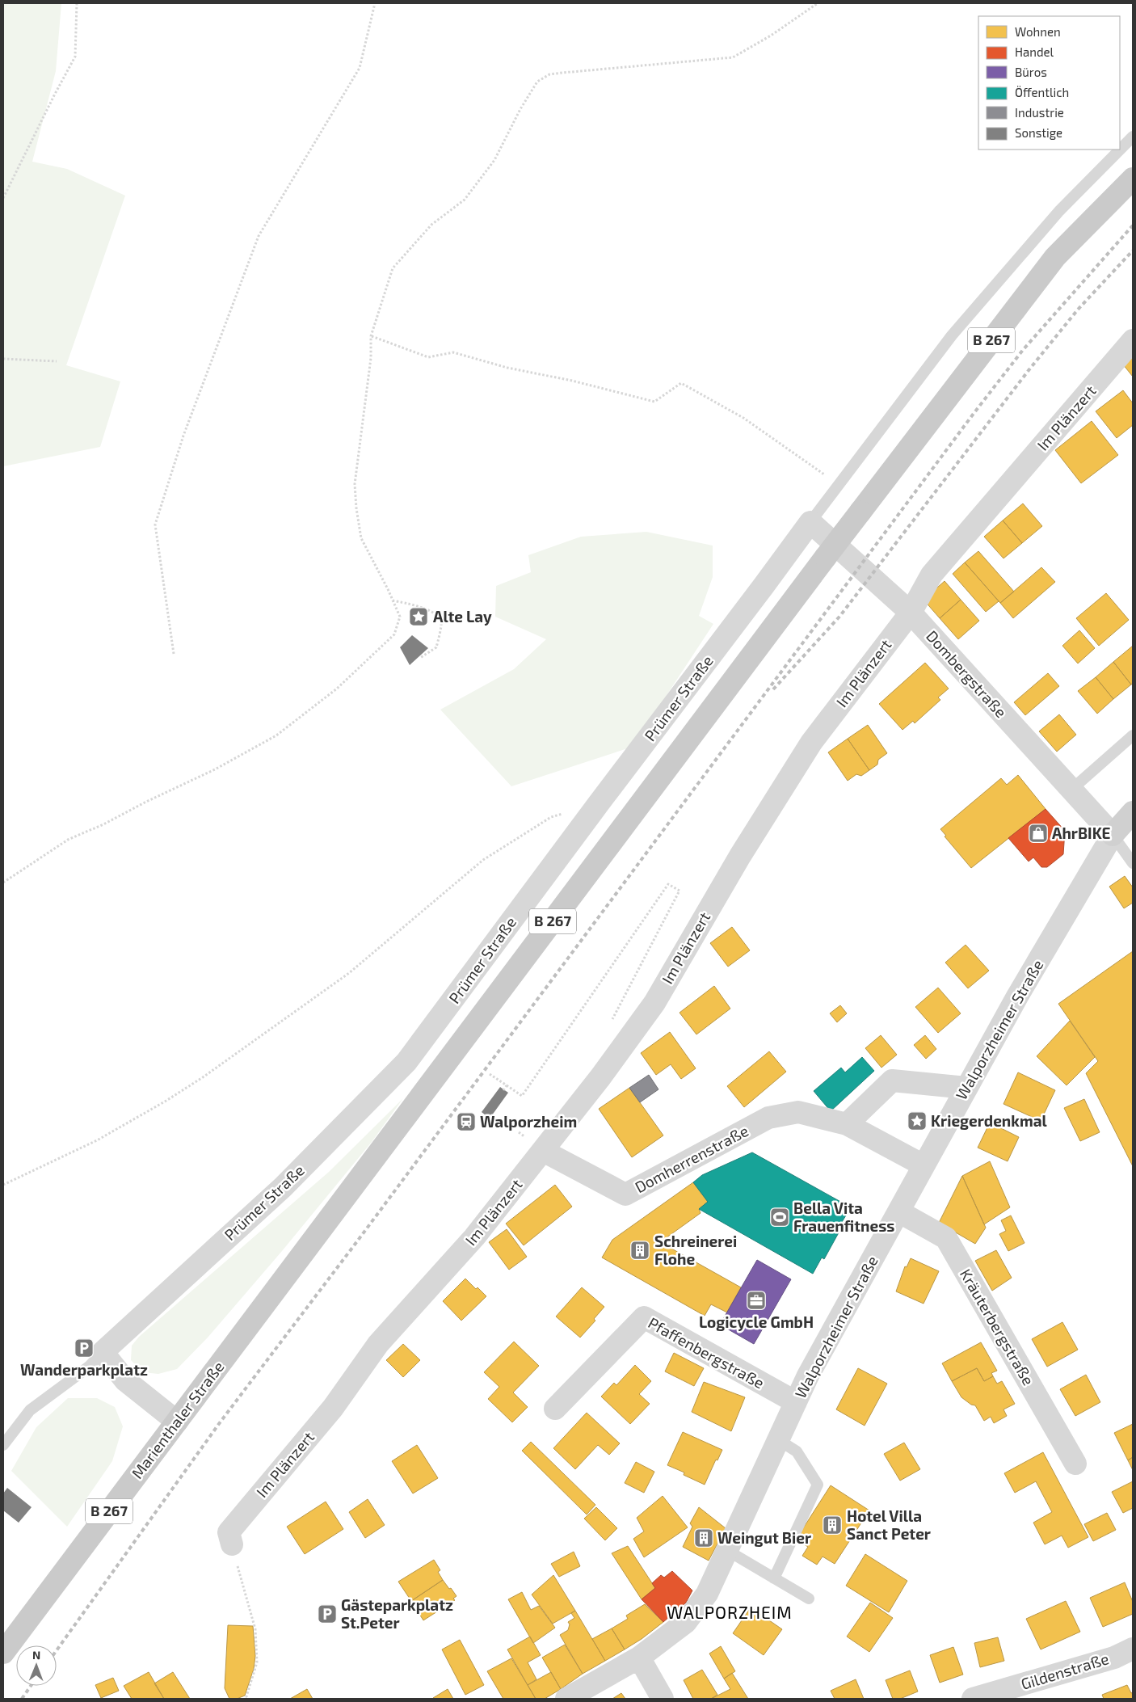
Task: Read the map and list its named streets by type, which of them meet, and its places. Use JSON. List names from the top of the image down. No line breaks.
{"streets":{"main road":["B 267","Marienthaler Straße"],"street":["Im Plänzert","Dombergstraße","Prümer Straße","Walporzheimer Straße","Domherrenstraße","Kräuterbergstraße","Pfaffenbergstraße","Gildenstraße"]},"crossings":[["Im Plänzert","Dombergstraße"],["Im Plänzert","Domherrenstraße"],["Dombergstraße","Prümer Straße"],["Dombergstraße","Walporzheimer Straße"],["Walporzheimer Straße","Domherrenstraße"],["Walporzheimer Straße","Kräuterbergstraße"],["Walporzheimer Straße","Pfaffenbergstraße"]],"districts":["WALPORZHEIM"],"places":{"place":["Alte Lay","Kriegerdenkmal"],"shop":["AhrBIKE"],"station":["Walporzheim"],"sports":["Bella Vita Frauenfitness"],"building":["Schreinerei Flohe","Hotel Villa Sanct Peter","Weingut Bier"],"office":["Logicycle GmbH"],"parking":["Wanderparkplatz","Gästeparkplatz St.Peter"]},"legend":["Wohnen","Handel","Büros","Öffentlich","Industrie","Sonstige"],"north":"top"}
